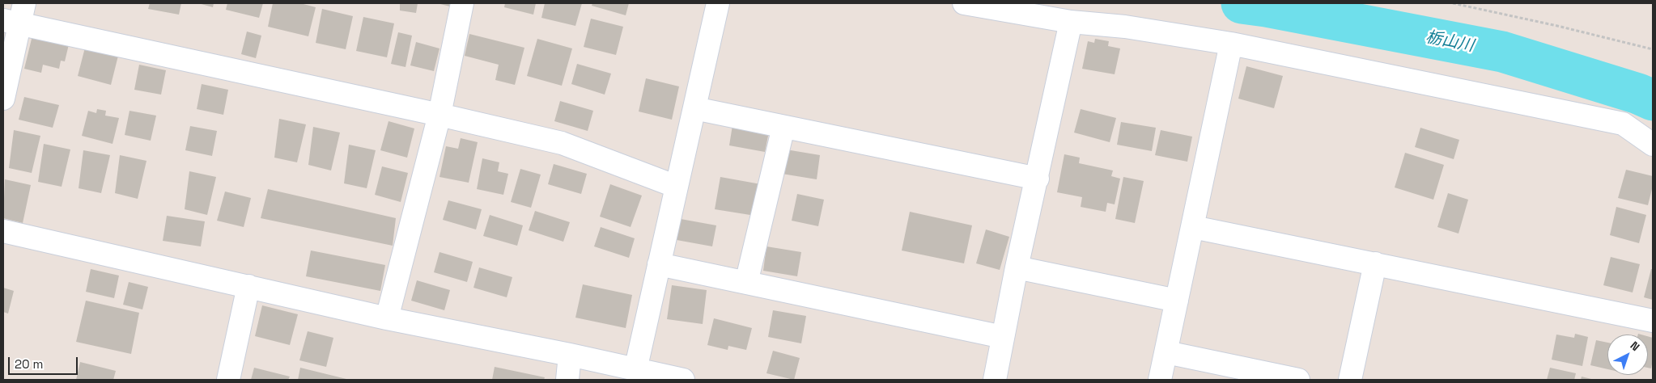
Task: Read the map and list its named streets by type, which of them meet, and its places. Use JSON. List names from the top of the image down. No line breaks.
{"water":["栃山川"],"scale_bar":"20 m","north":"top right"}
